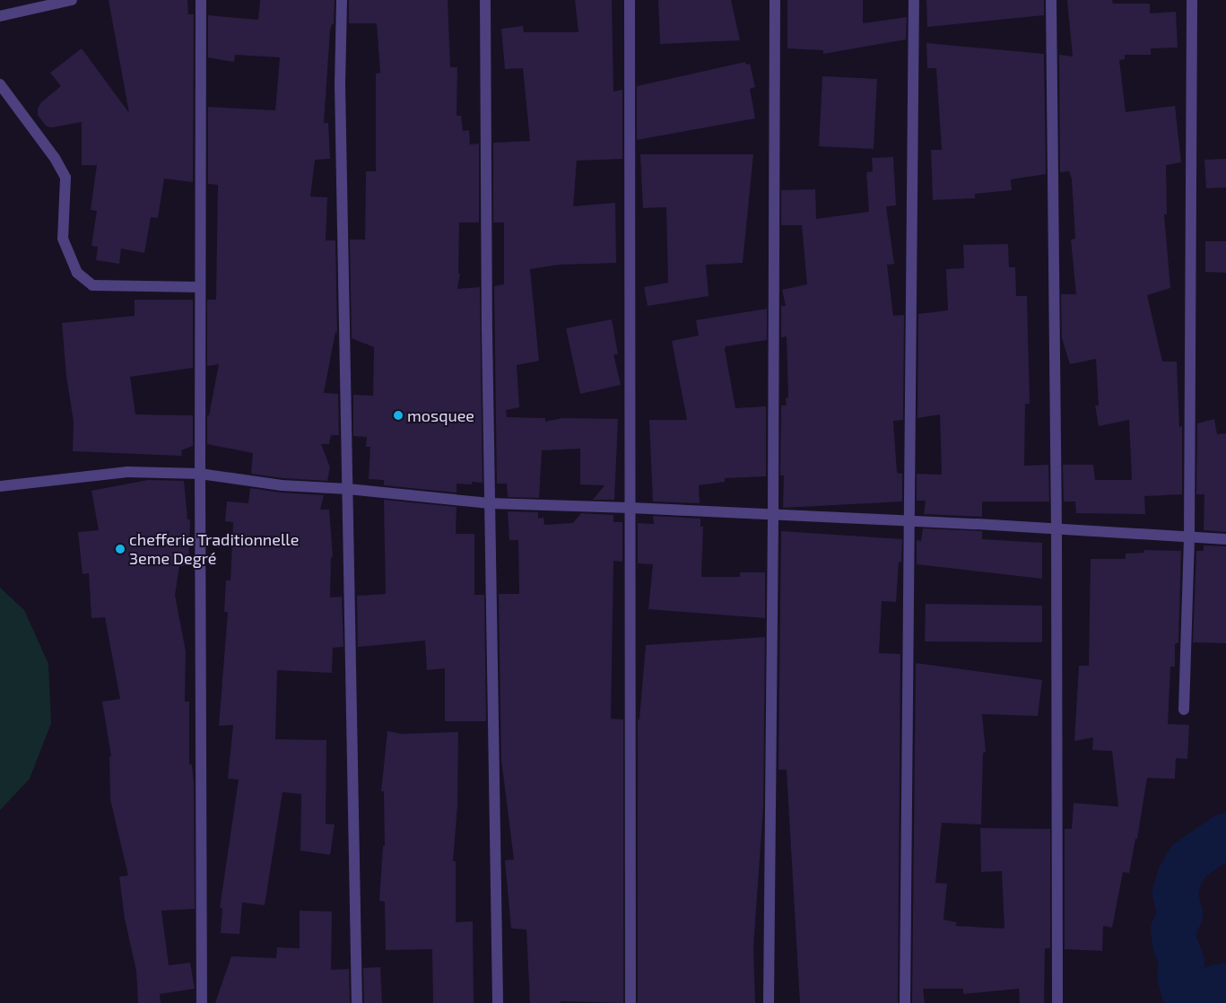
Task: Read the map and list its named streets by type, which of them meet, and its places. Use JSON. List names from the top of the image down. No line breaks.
{"places":["mosquee","chefferie Traditionnelle 3eme Degré"]}
